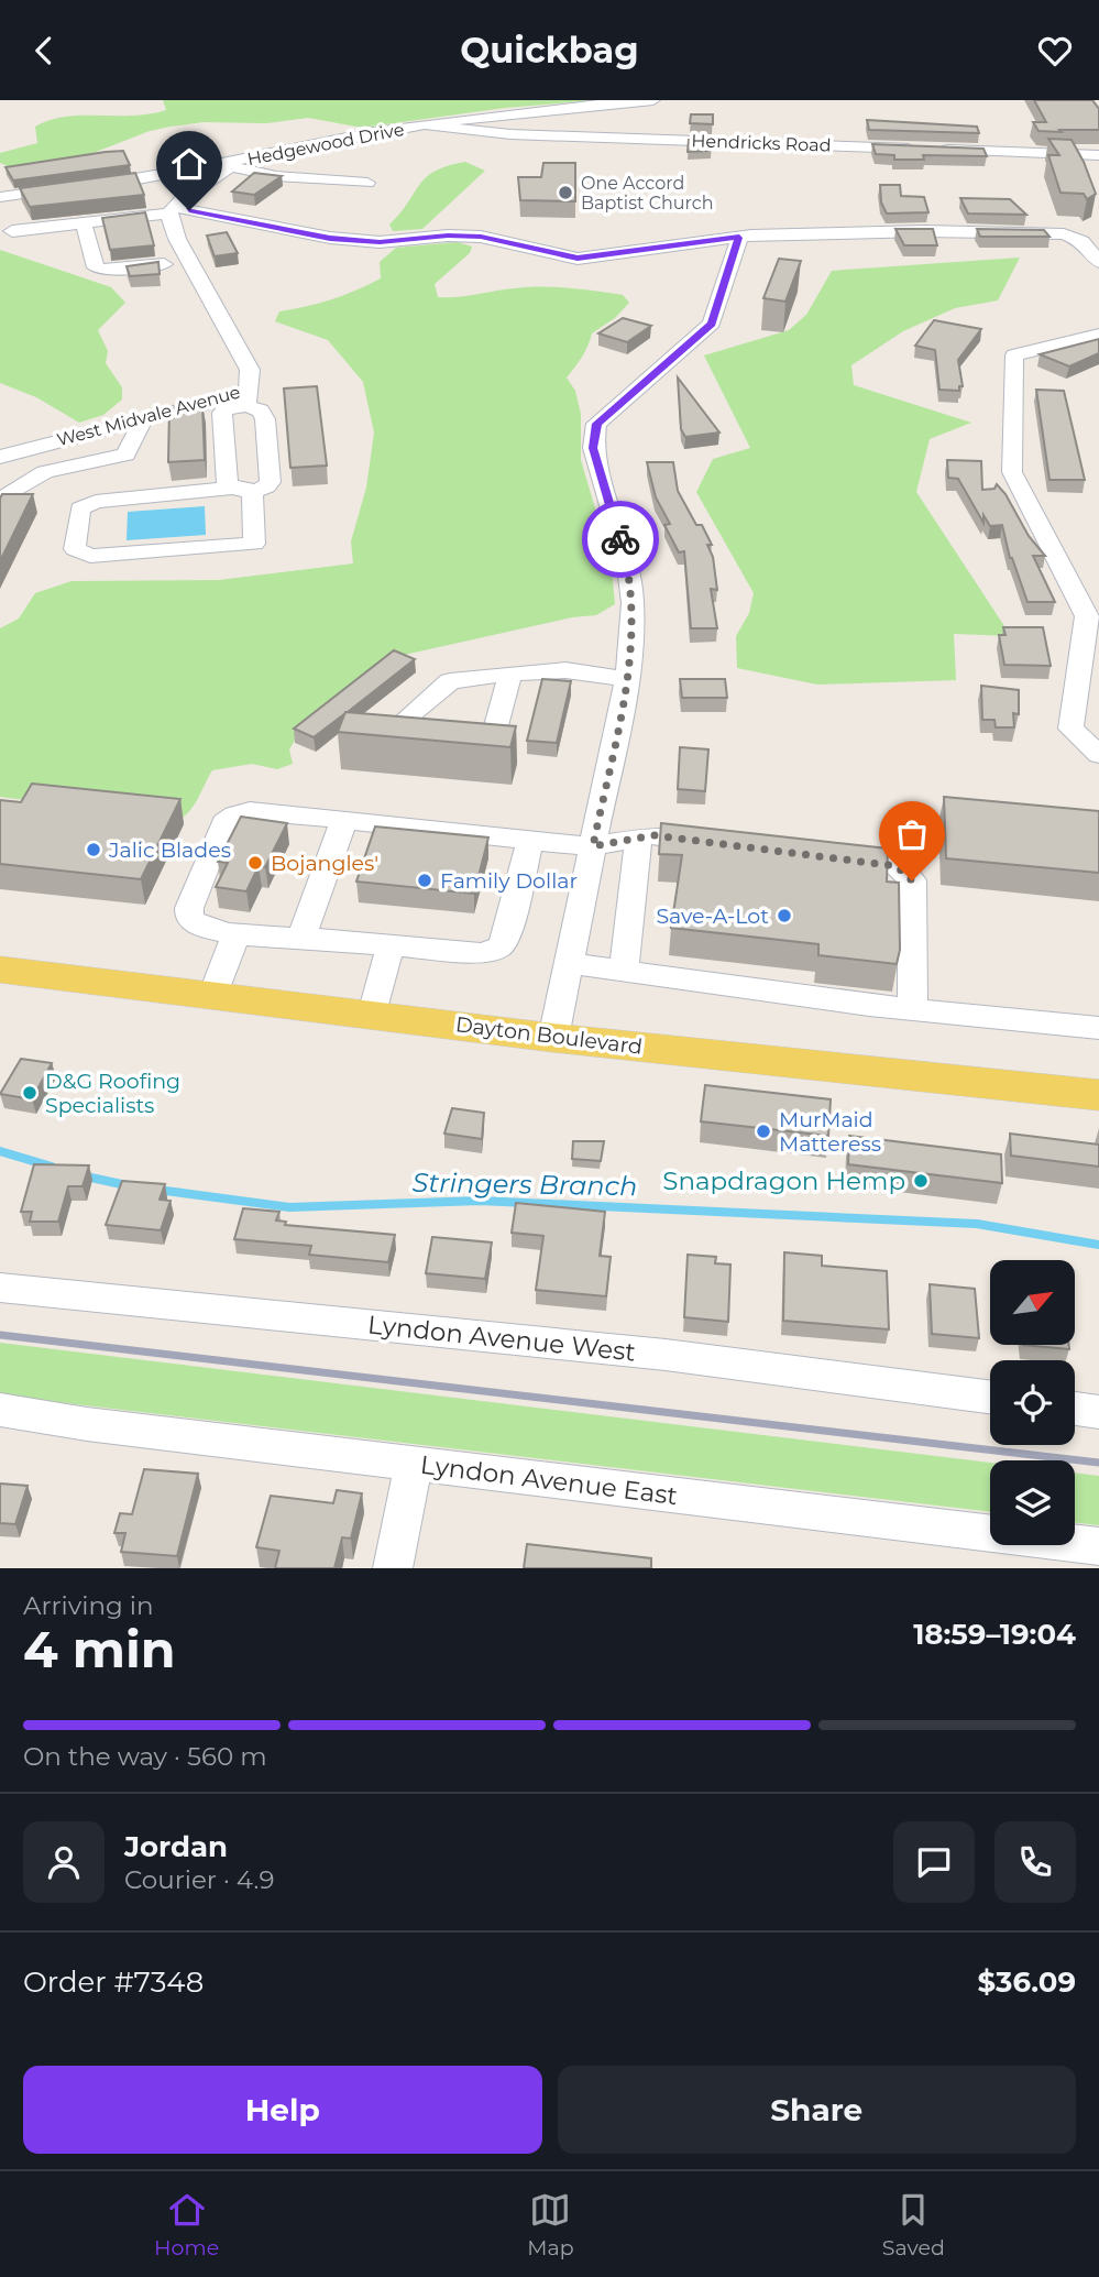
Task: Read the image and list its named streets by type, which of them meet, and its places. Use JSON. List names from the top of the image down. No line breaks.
{"streets":{"main road":["Dayton Boulevard"],"street":["Hendricks Road","Hedgewood Drive","West Midvale Avenue","Lyndon Avenue West","Lyndon Avenue East"]},"crossings":[["Hendricks Road","Hedgewood Drive"]],"water":["Stringers Branch"],"places":["One Accord Baptist Church","Jalic Blades","Bojangles'","Family Dollar","Save-A-Lot","D&G Roofing Specialists","MurMaid Matteress","Snapdragon Hemp"],"north":"top right","page":{"header":"Quickbag","heading":["4 min","Arriving in","18:59–19:04"],"panel":["Jordan","Courier · 4.9","Order #7348","$36.09"],"bar":"On the way · 560 m","buttons":["Help","Share"],"tabs":["Home","Map","Saved"]}}
